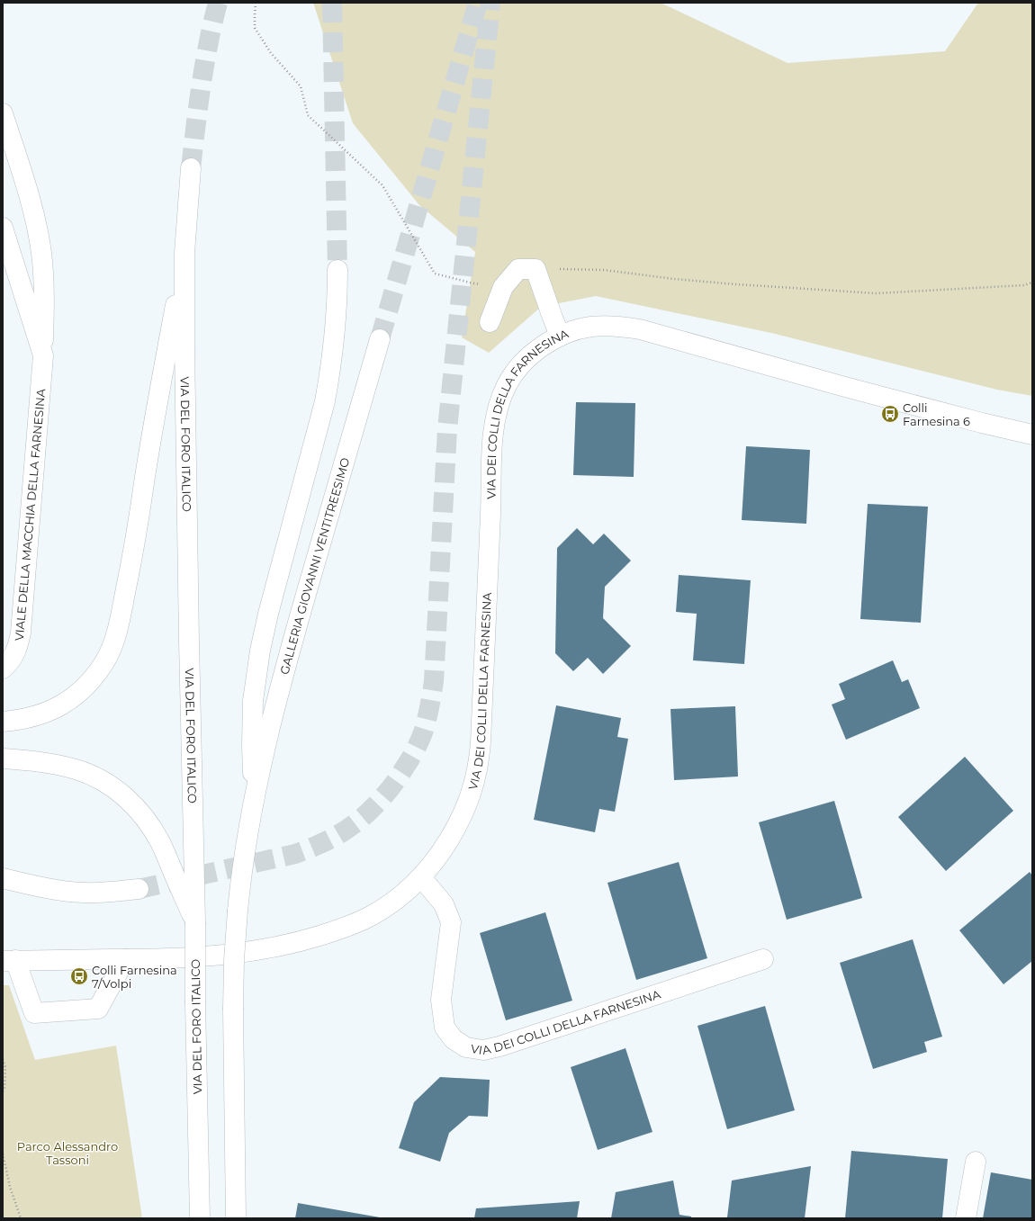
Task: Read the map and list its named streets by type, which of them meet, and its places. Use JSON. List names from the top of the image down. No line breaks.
{"streets":{"main road":["VIA DEI COLLI DELLA FARNESINA","VIA DEL FORO ITALICO","VIALE DELLA MACCHIA DELLA FARNESINA","GALLERIA GIOVANNI VENTITREESIMO"]},"parks":["Parco Alessandro Tassoni"],"places":{"bus stop":["Colli Farnesina 6","Colli Farnesina 7/Volpi"]}}
